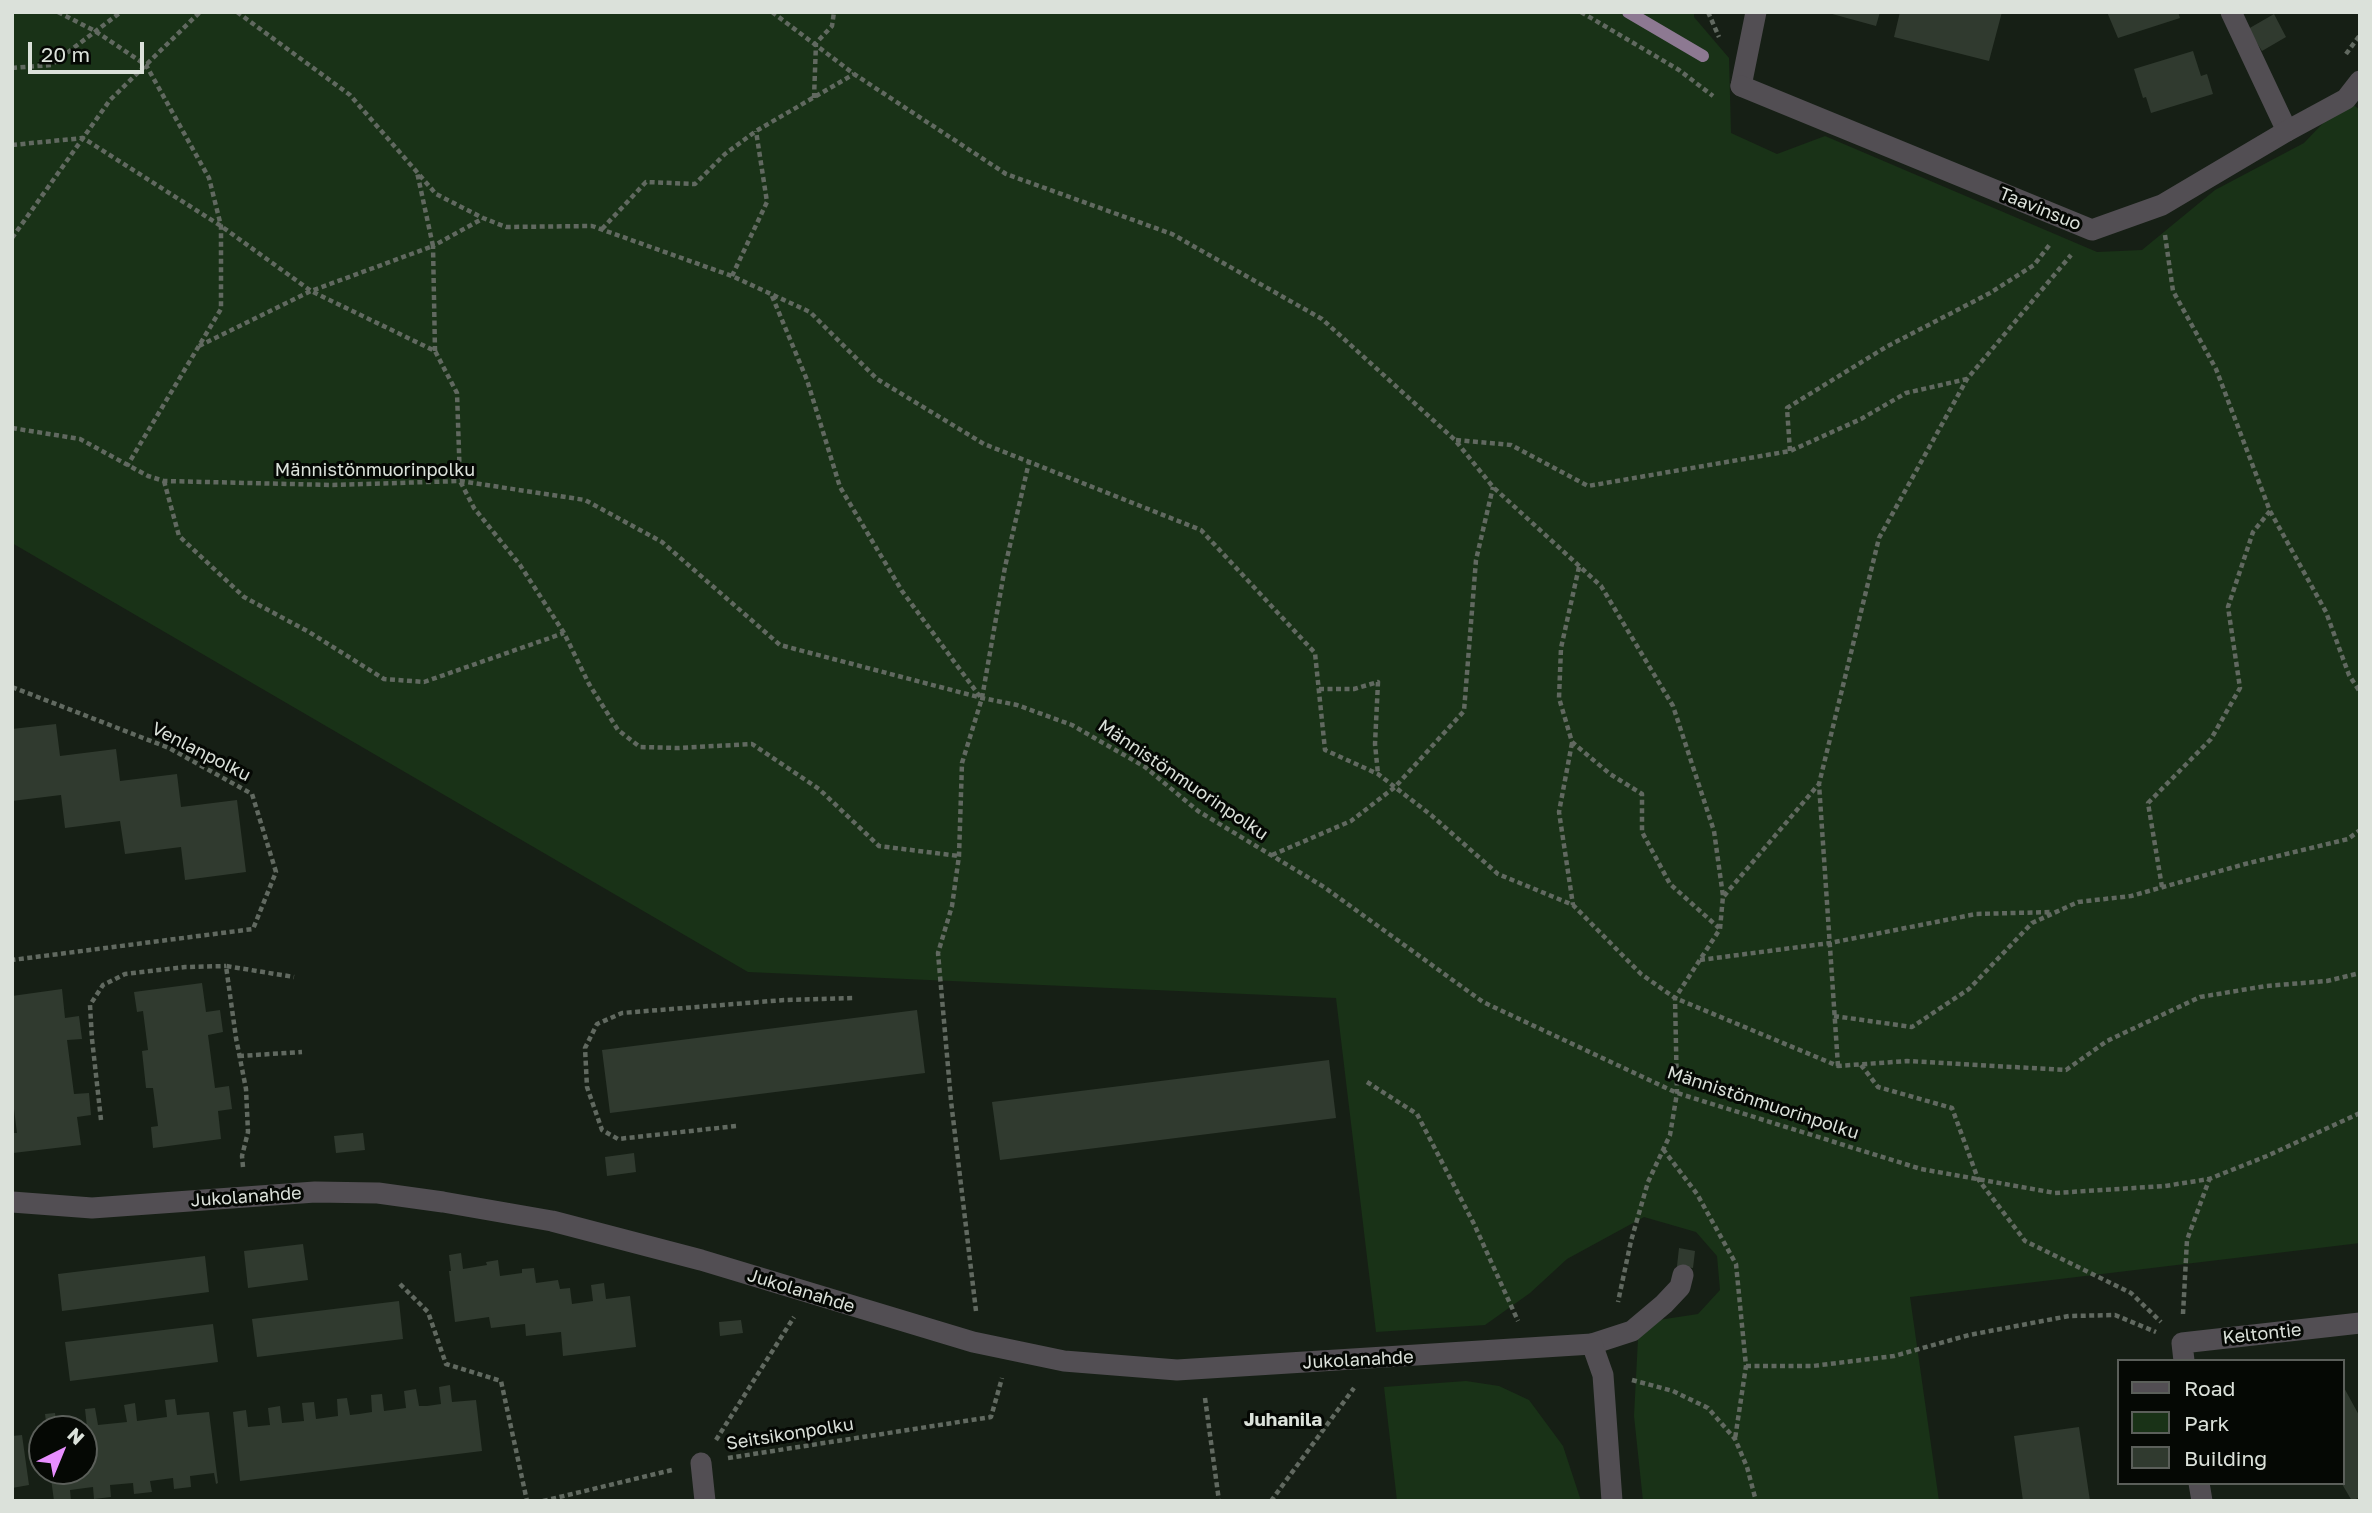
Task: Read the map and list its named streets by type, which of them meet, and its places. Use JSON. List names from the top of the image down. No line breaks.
{"streets":{"street":["Taavinsuo","Jukolanahde","Keltontie"],"path":["Männistönmuorinpolku","Venlanpolku","Seitsikonpolku"]},"districts":["Juhanila"],"legend":["Road","Park","Building"],"scale_bar":"20 m","north":"top right"}
